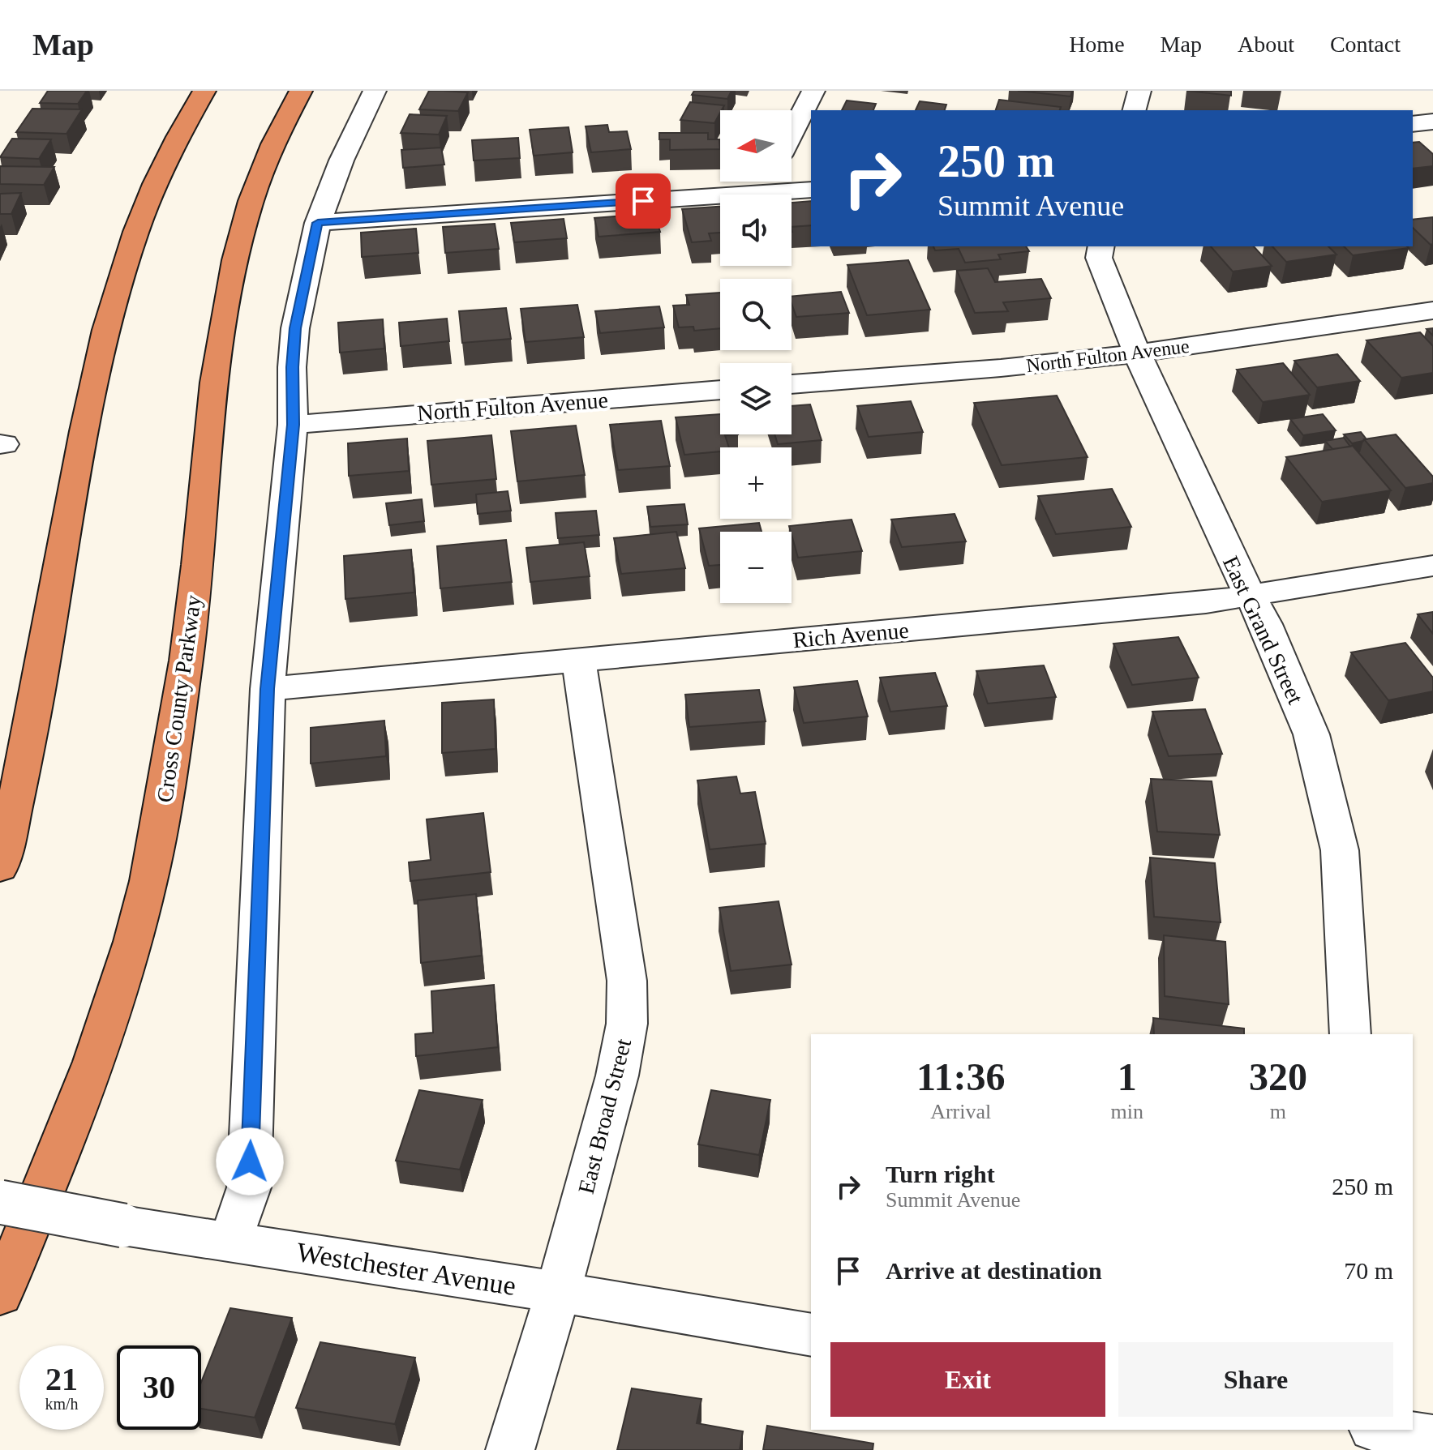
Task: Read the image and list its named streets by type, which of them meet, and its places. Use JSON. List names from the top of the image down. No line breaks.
{"streets":{"highway":["Cross County Parkway"],"street":["North Fulton Avenue","East Grand Street","Rich Avenue","East Broad Street","Westchester Avenue"]},"crossings":[["North Fulton Avenue","East Grand Street"],["East Grand Street","Rich Avenue"],["Rich Avenue","East Broad Street"],["East Broad Street","Westchester Avenue"]],"north":"left","page":{"header":"Map","nav":["Home","Map","About","Contact"],"map_buttons":["+","−"],"turn":["250 m","Summit Avenue"],"eta":["11:36","Arrival","1","min","320","m"],"list":[{"name":"Turn right","note":"Summit Avenue","value":"250 m"},{"name":"Arrive at destination","value":"70 m"}],"buttons":["Exit","Share"],"speed":"21 km/h","limit":"30"}}
